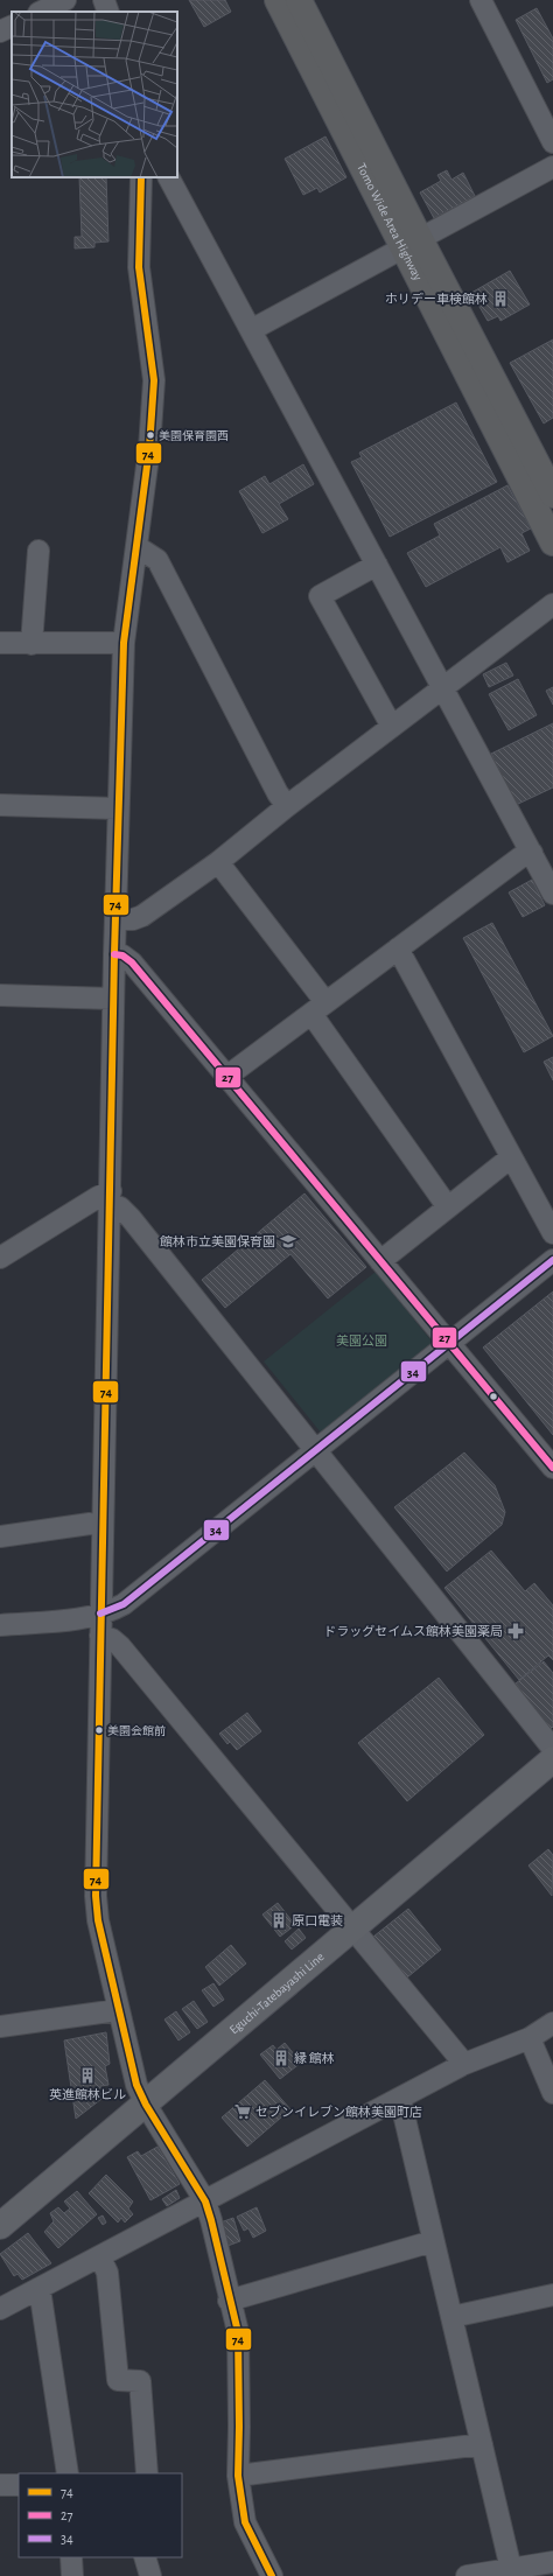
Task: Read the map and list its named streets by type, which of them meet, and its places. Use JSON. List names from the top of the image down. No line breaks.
{"streets":{"highway":["Tomo Wide Area Highway"],"main road":["Eguchi-Tatebayashi Line"]},"parks":["美園公園"],"places":{"building":["ホリデー車検館林","原口電装","縁 館林","英進館林ビル"],"other":["美園保育園西","美園会館前"],"school or university":["館林市立美園保育園"],"pharmacy":["ドラッグセイムス館林美園薬局"],"supermarket":["セブンイレブン館林美園町店"]},"lines":["transit line 74","transit line 27","transit line 34"],"legend":["74","27","34"]}
